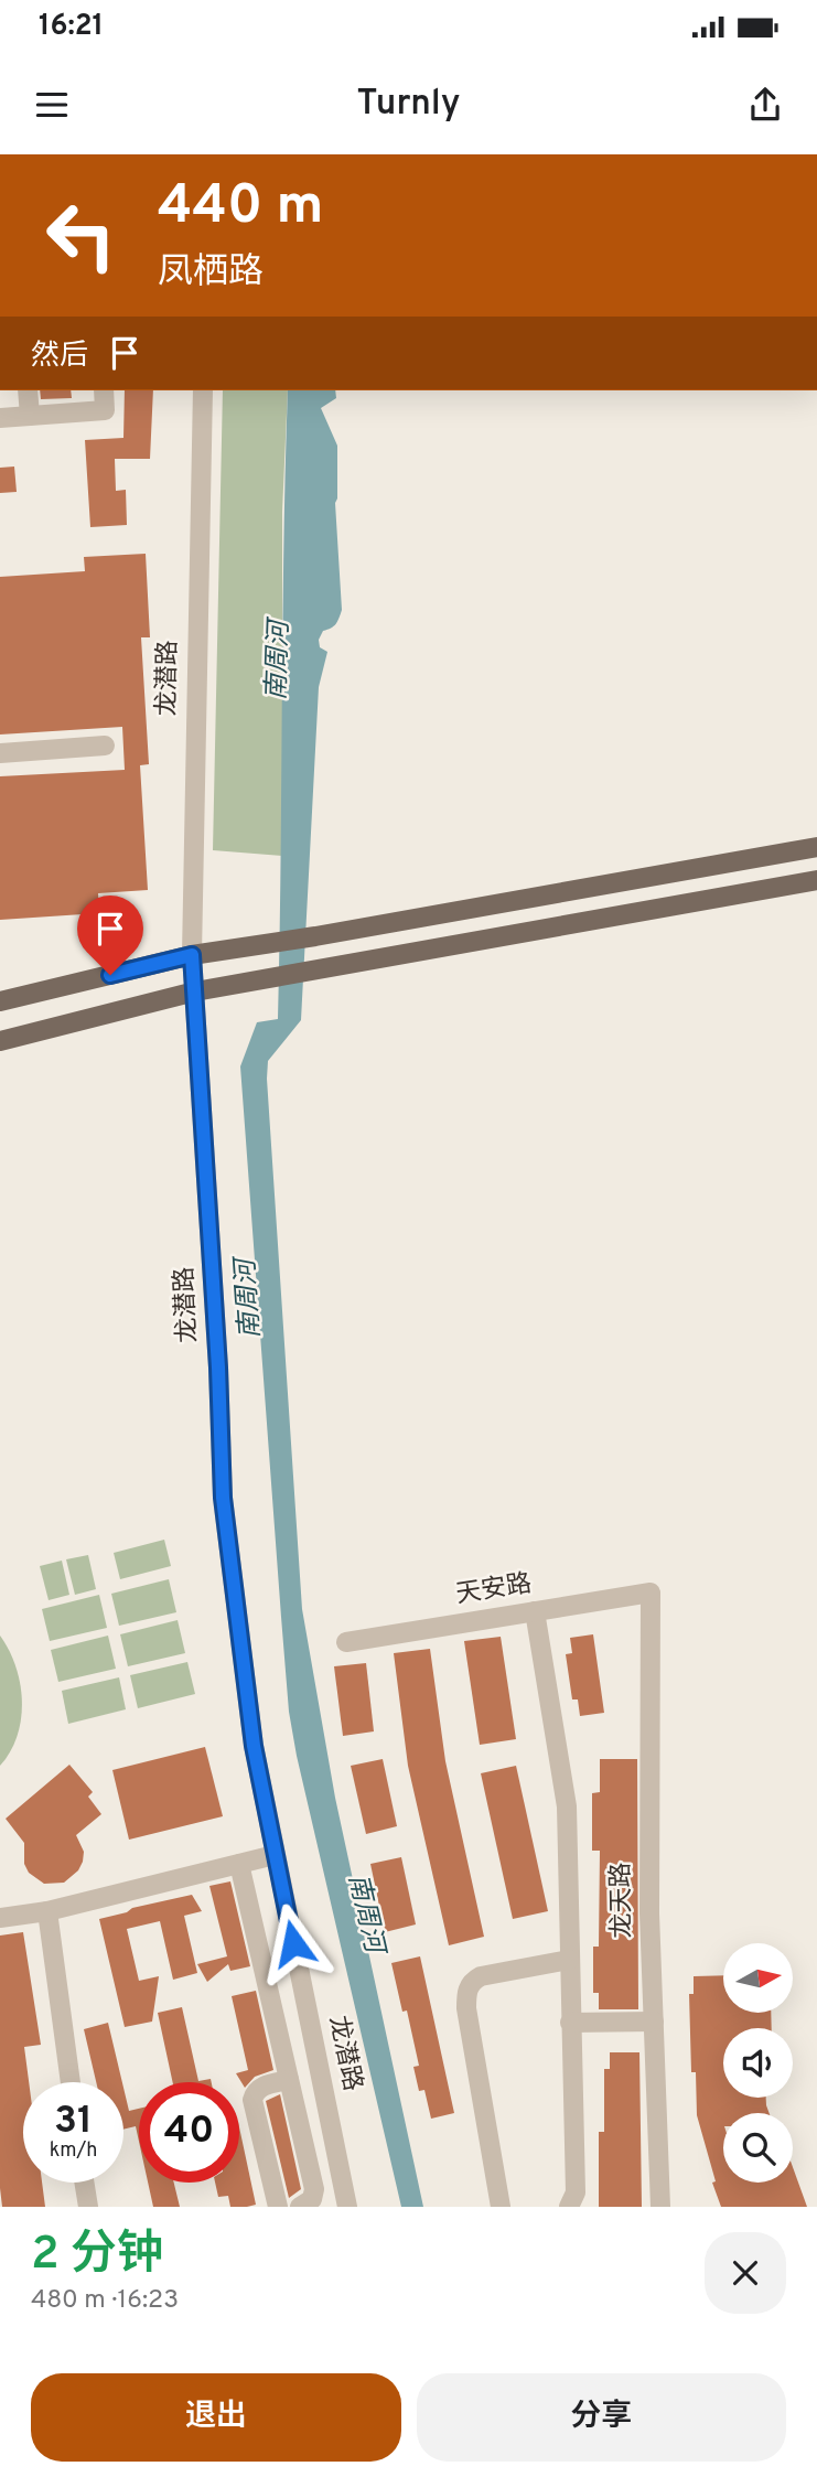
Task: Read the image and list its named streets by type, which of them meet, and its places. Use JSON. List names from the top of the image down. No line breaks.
{"streets":{"street":["龙潜路","天安路","龙天路"]},"crossings":[["天安路","龙天路"]],"water":["南周河"],"north":"right","page":{"status":"16:21","header":"Turnly","turn":["440 m","凤栖路"],"then":"然后","speed":"31 km/h","limit":"40","heading":["2 分钟","480 m · 16:23"],"buttons":["退出","分享"]}}
